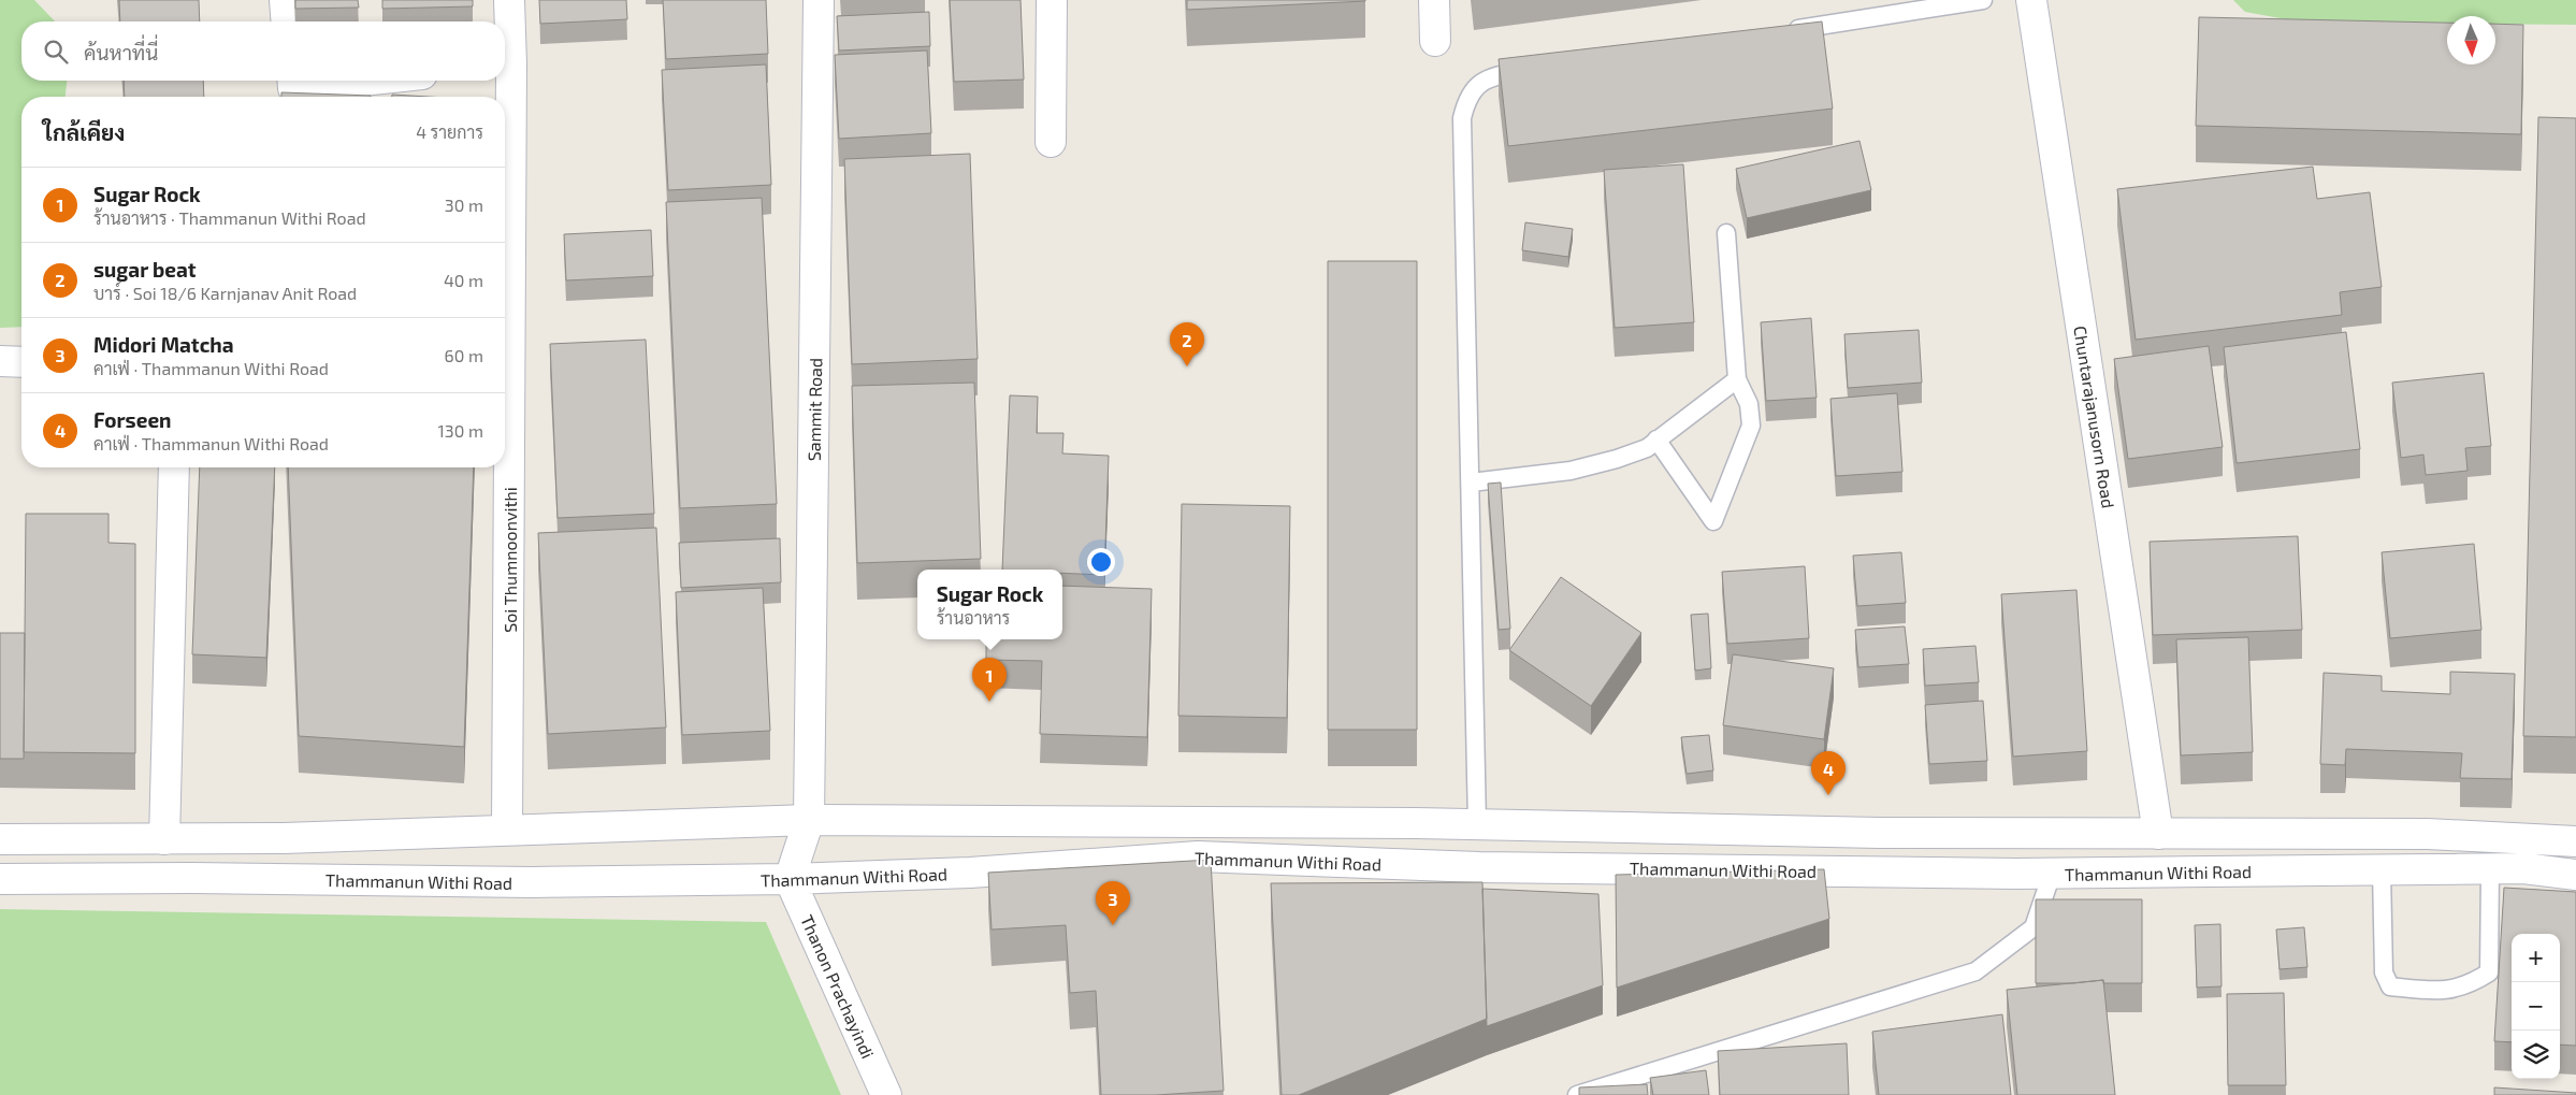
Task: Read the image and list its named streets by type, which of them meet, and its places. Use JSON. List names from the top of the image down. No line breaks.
{"streets":{"street":["Sammit Road","Chuntarajanusorn Road","Soi Thumnoonvithi","Thammanun Withi Road","Thanon Prachayindi"]},"crossings":[["Sammit Road","Thammanun Withi Road"],["Sammit Road","Thanon Prachayindi"],["Chuntarajanusorn Road","Thammanun Withi Road"],["Soi Thumnoonvithi","Thammanun Withi Road"],["Thammanun Withi Road","Thanon Prachayindi"]],"north":"bottom","page":{"search":"ค้นหาที่นี่","heading":["ใกล้เคียง","4 รายการ"],"list":[{"mark":"1","name":"Sugar Rock","note":"ร้านอาหาร · Thammanun Withi Road","value":"30 m"},{"mark":"2","name":"sugar beat","note":"บาร์ · Soi 18/6 Karnjanav Anit Road","value":"40 m"},{"mark":"3","name":"Midori Matcha","note":"คาเฟ่ · Thammanun Withi Road","value":"60 m"},{"mark":"4","name":"Forseen","note":"คาเฟ่ · Thammanun Withi Road","value":"130 m"}],"pins":["2","1","4","3"],"popup":["Sugar Rock","ร้านอาหาร"],"map_buttons":["+","−"]}}
